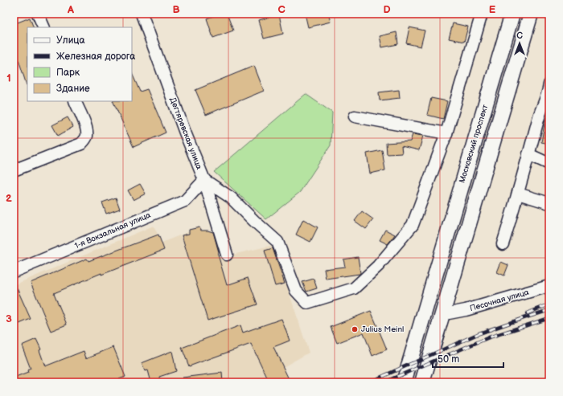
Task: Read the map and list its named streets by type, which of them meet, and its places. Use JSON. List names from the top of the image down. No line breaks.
{"streets":{"main road":["Московский проспект"],"street":["Дегтяревская улица","1-я Вокзальная улица","Песочная улица"]},"crossings":[["Дегтяревская улица","1-я Вокзальная улица"]],"places":["Julius Meinl"],"legend":["Улица","Железная дорога","Парк","Здание"],"scale_bar":"50 m","north":"top","grid":{"columns":["A","B","C","D","E"],"rows":["1","2","3"]}}
